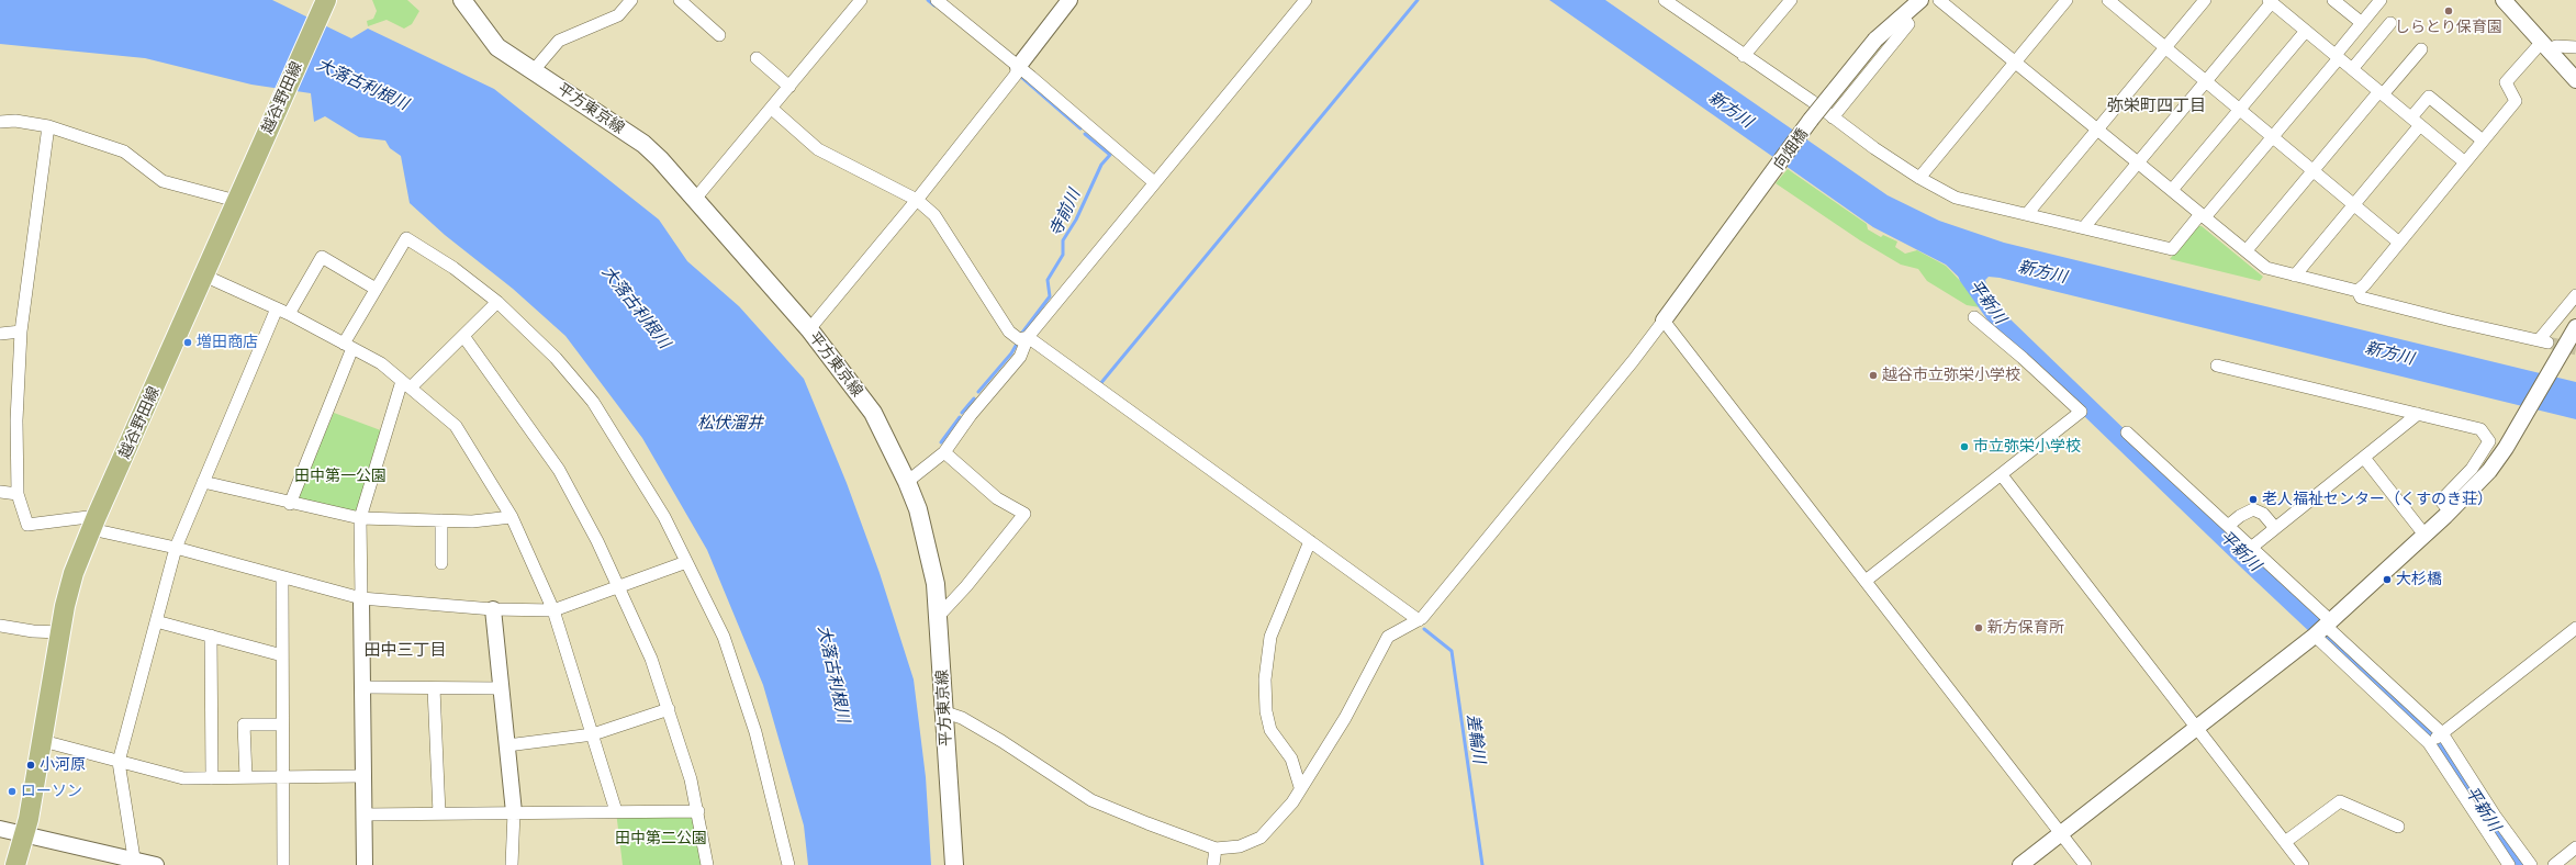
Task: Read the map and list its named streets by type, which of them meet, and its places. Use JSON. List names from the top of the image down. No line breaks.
{"streets":{"main road":["越谷野田線","平方東京線"],"street":["向畑橋"]},"districts":["弥栄町四丁目","田中三丁目"],"water":["大落古利根川","新方川","寺前川","平新川","松伏溜井","差輪川"],"parks":["田中第一公園","田中第二公園"],"places":["しらとり保育園","増田商店","越谷市立弥栄小学校","市立弥栄小学校","老人福祉センター（くすのき荘）","大杉橋","新方保育所","小河原","ローソン"]}
